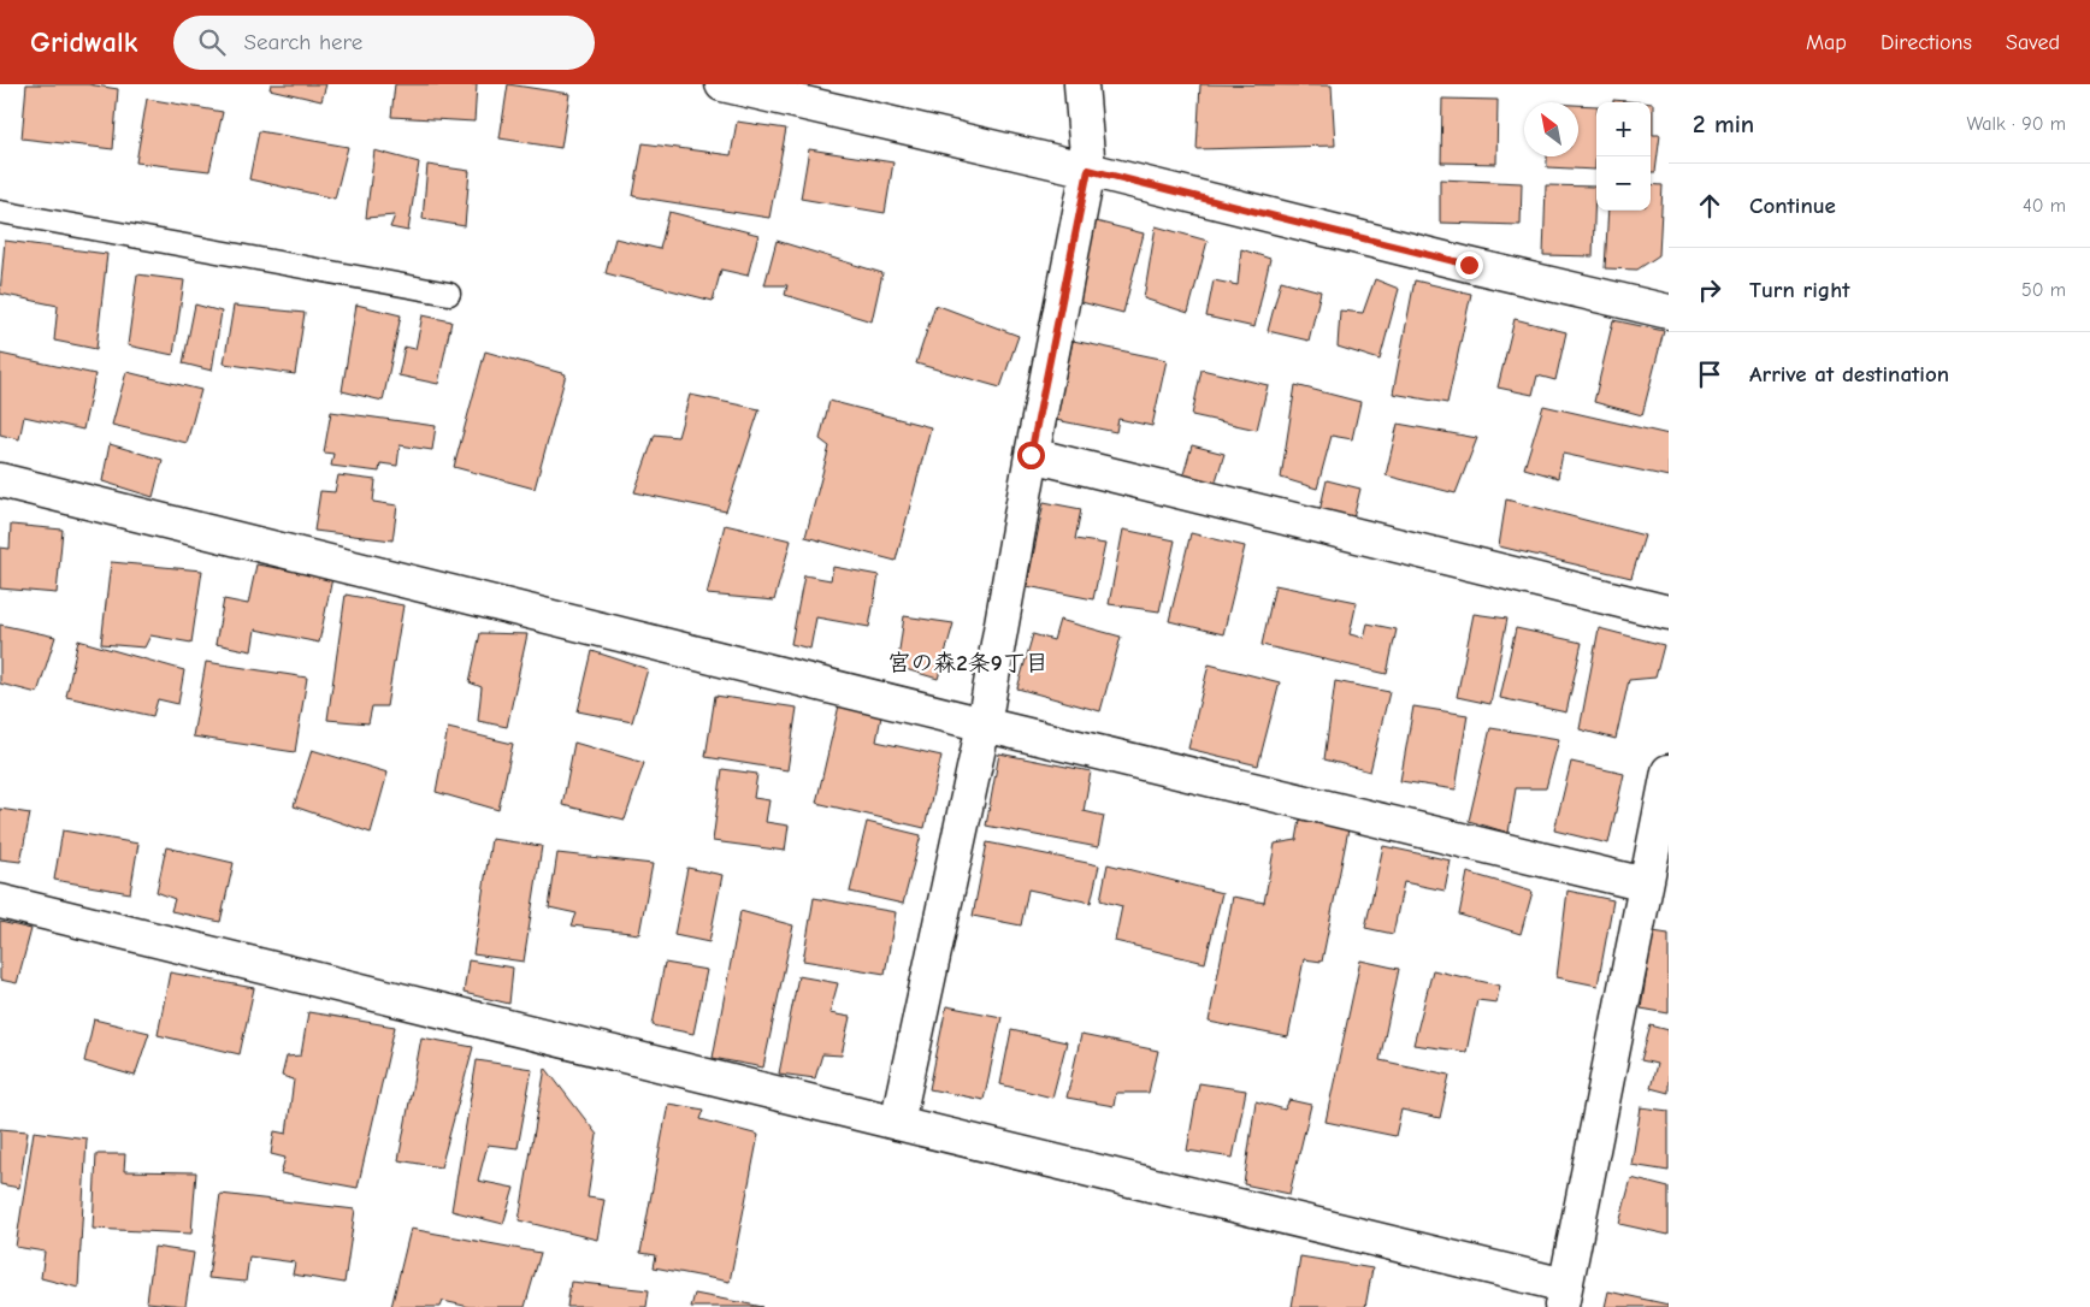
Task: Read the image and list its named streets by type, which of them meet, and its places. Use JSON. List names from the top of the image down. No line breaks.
{"districts":["宮の森2条9丁目"],"north":"top left","page":{"header":"Gridwalk","search":"Search here","nav":["Map","Directions","Saved"],"heading":["2 min","Walk · 90 m"],"map_buttons":["+","−"],"list":[["Continue","40 m"],["Turn right","50 m"],"Arrive at destination"]}}
